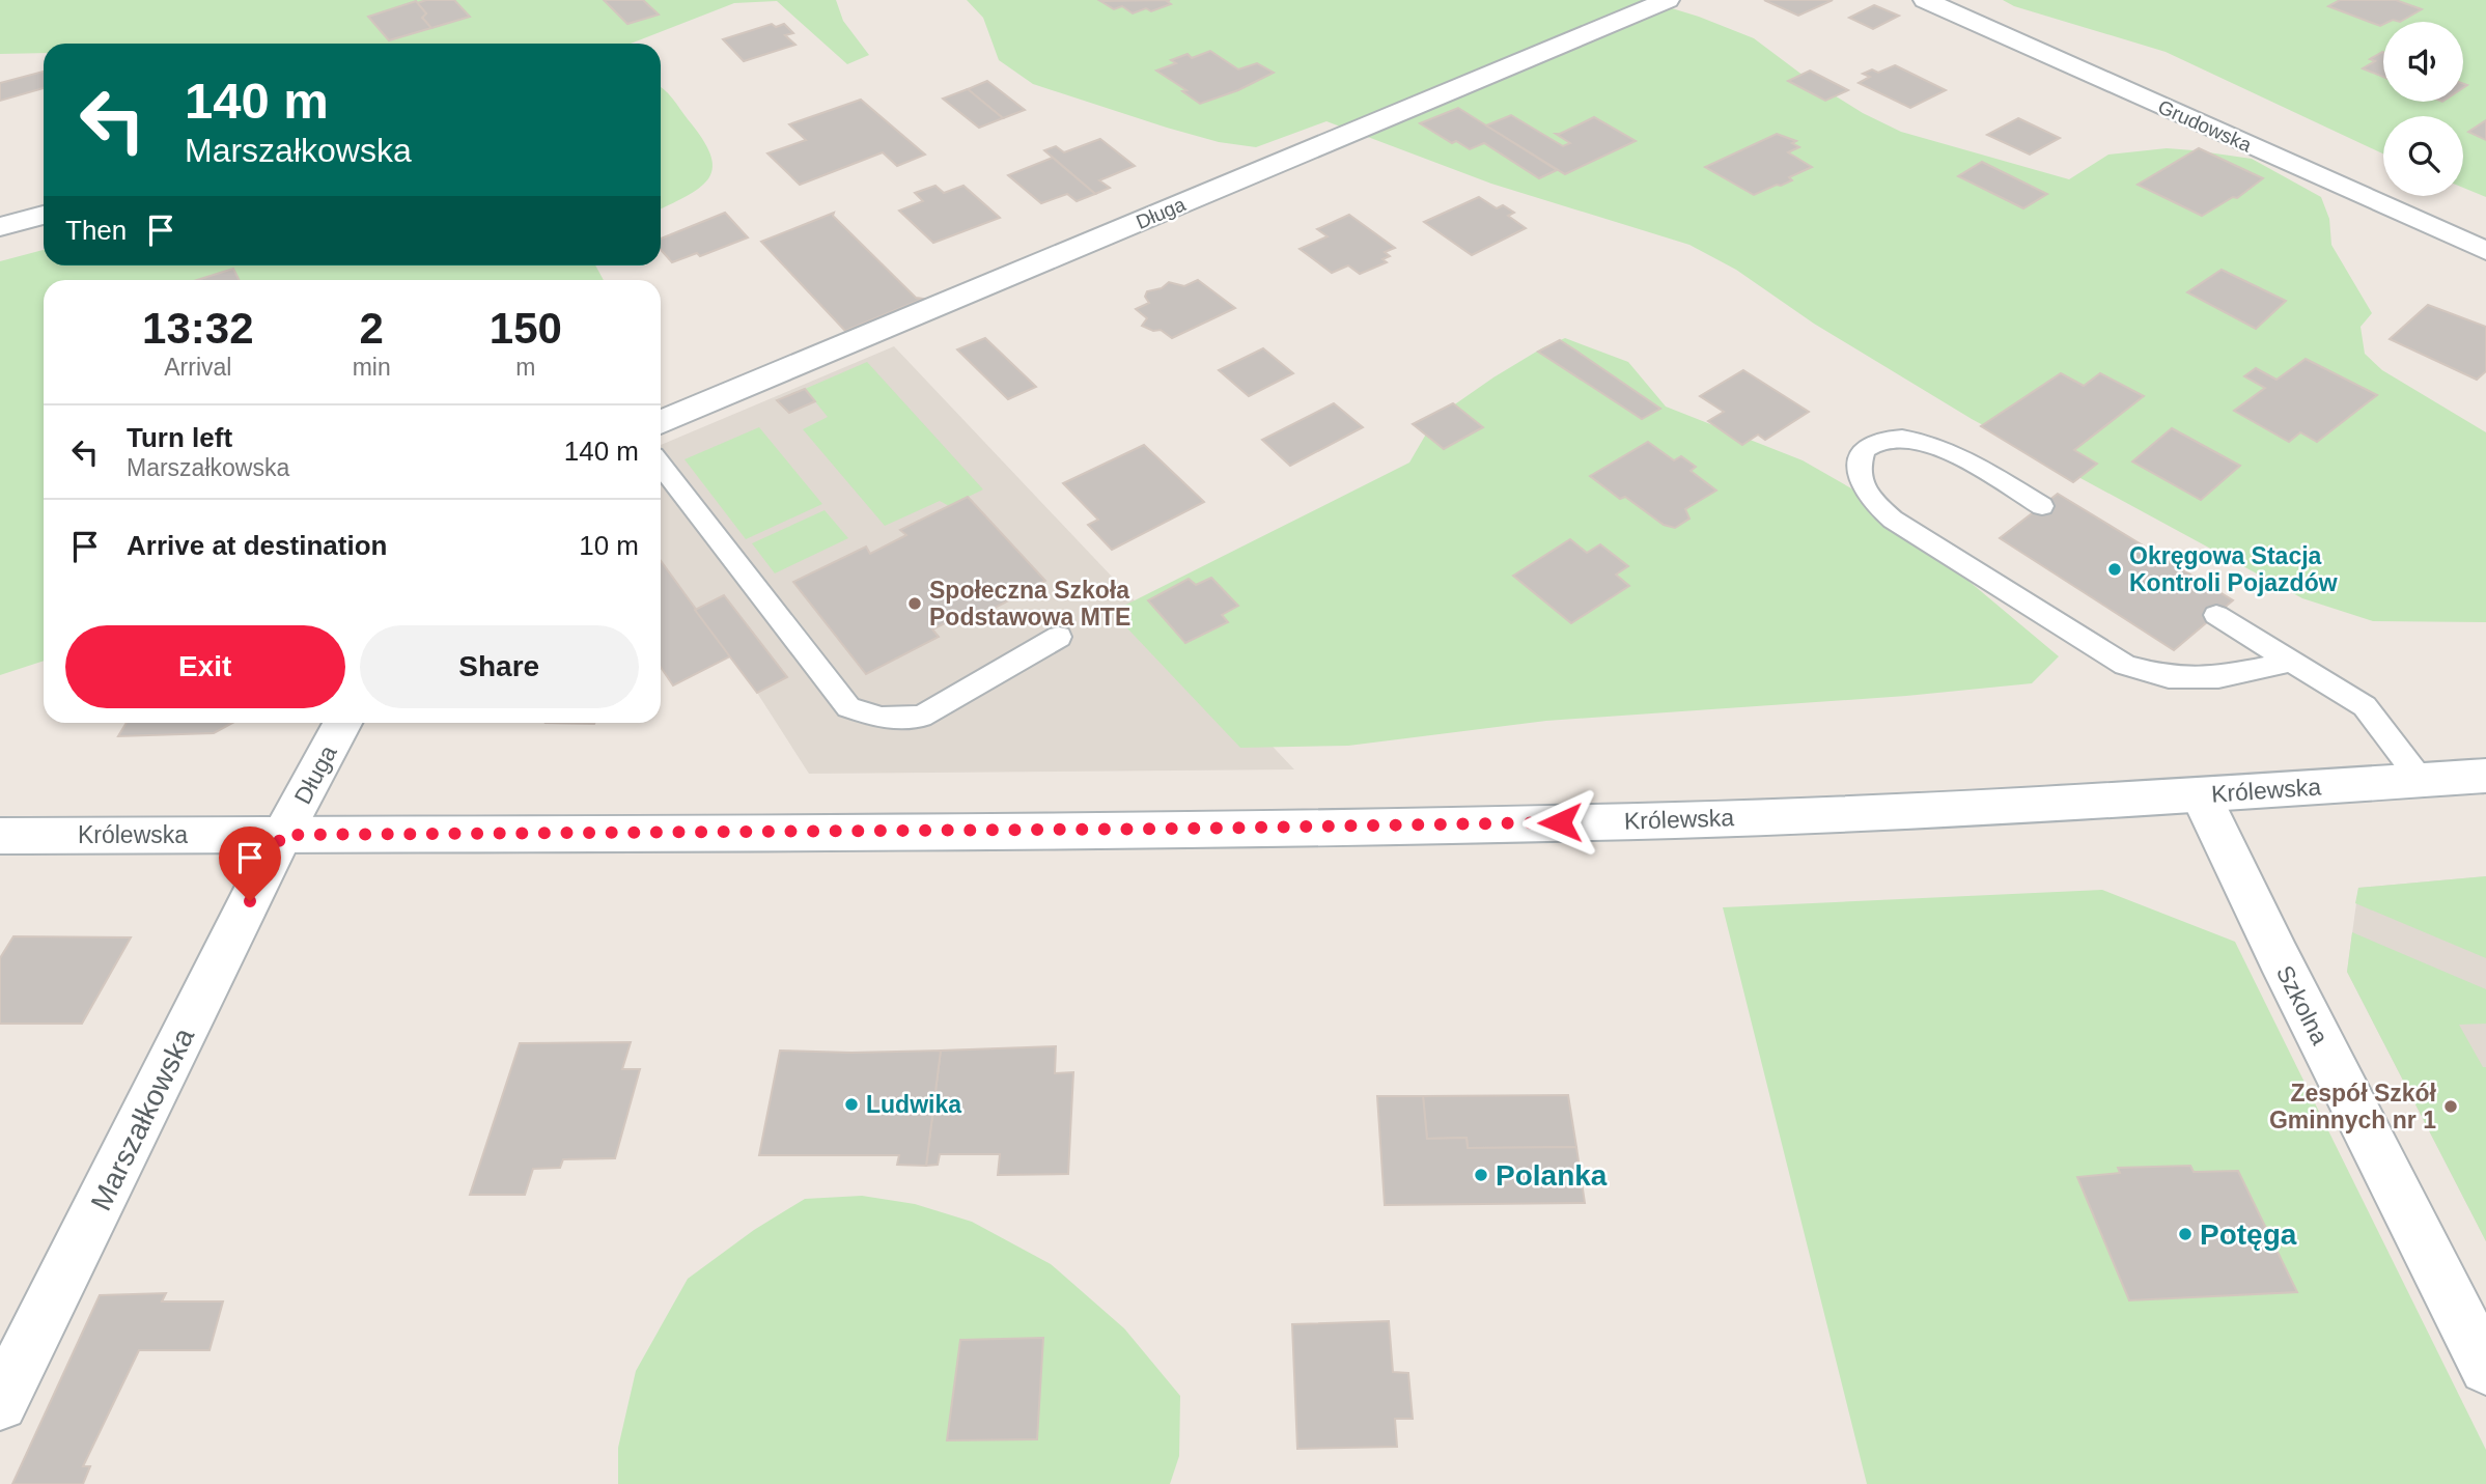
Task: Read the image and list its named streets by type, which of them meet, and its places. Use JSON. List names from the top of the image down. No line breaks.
{"streets":{"street":["Grudowska","Długa","Królewska","Szkolna","Marszałkowska"]},"crossings":[["Długa","Królewska"],["Długa","Marszałkowska"],["Królewska","Szkolna"],["Królewska","Marszałkowska"]],"places":["Okręgowa Stacja Kontroli Pojazdów","Społeczna Szkoła Podstawowa MTE","Ludwika","Zespół Szkół Gminnych nr 1","Polanka","Potęga"],"page":{"turn":["140 m","Marszałkowska"],"then":"Then","eta":["13:32","Arrival","2","min","150","m"],"list":[{"name":"Turn left","note":"Marszałkowska","value":"140 m"},{"name":"Arrive at destination","value":"10 m"}],"buttons":["Exit","Share"]}}
